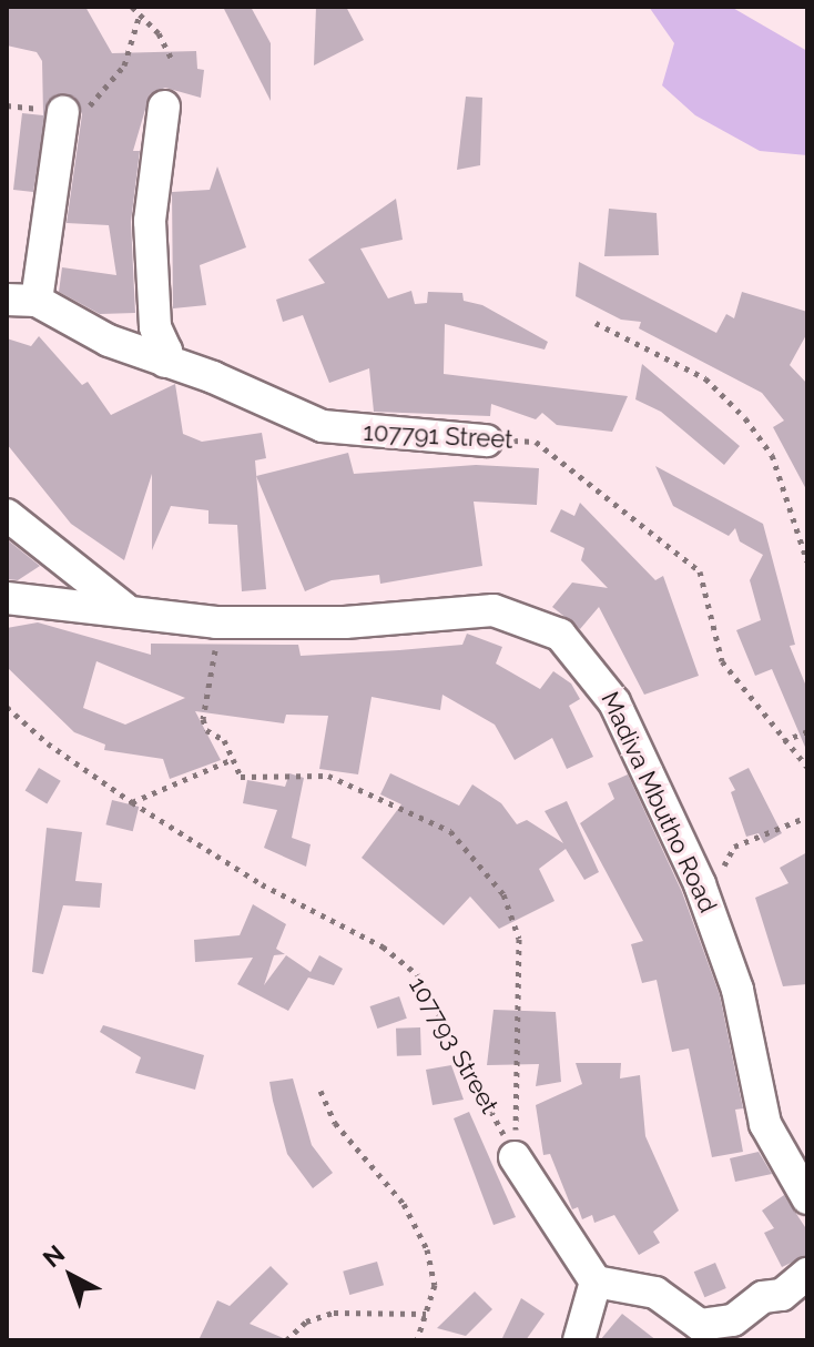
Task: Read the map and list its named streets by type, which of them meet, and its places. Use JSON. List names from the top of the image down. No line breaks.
{"streets":{"street":["107791 Street","Madiva Mbutho Road"],"path":["107793 Street"]},"north":"top left"}
